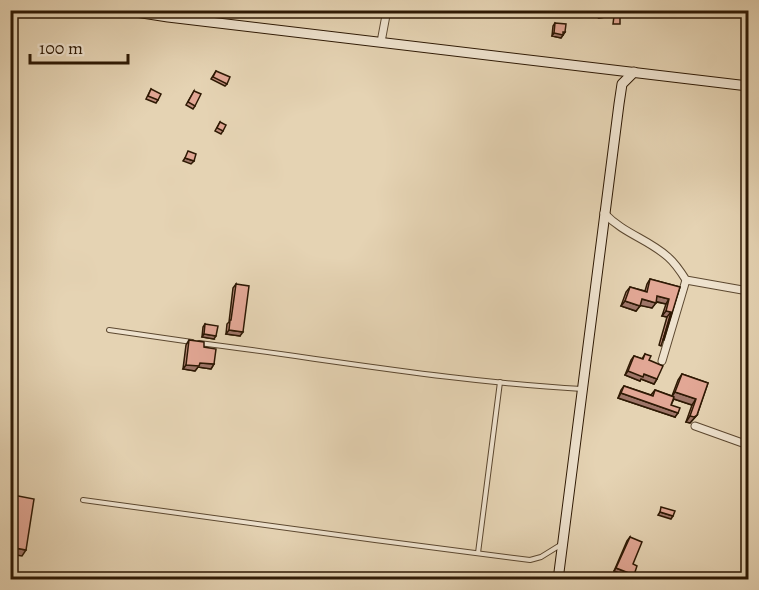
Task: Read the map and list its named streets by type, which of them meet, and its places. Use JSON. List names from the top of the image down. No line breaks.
{"scale_bar":"100 m"}
